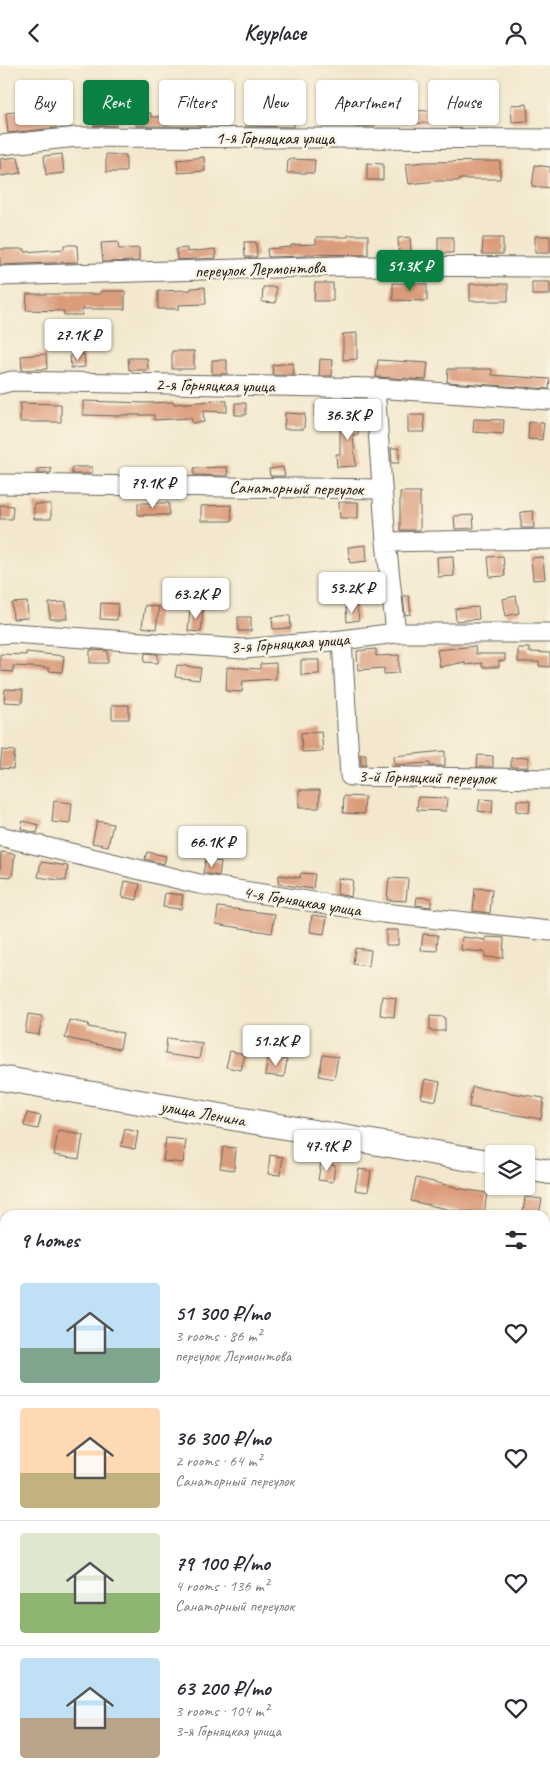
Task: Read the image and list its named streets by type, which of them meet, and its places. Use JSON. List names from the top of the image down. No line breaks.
{"streets":{"main road":["улица Ленина"],"street":["1-я Горняцкая улица","переулок Лермонтова","2-я Горняцкая улица","Санаторный переулок","3-я Горняцкая улица","3-й Горняцкий переулок","4-я Горняцкая улица"]},"crossings":[["3-я Горняцкая улица","3-й Горняцкий переулок"]],"page":{"header":"Keyplace","chip":["Buy","Rent","Filters","New","Apartment","House"],"price":["51.3K ₽","27.1K ₽","36.3K ₽","79.1K ₽","53.2K ₽","63.2K ₽","66.1K ₽","51.2K ₽","47.9K ₽"],"heading":"9 homes","list":[{"name":"51 300 ₽/mo","note":"3 rooms · 86 m² · переулок Лермонтова"},{"name":"36 300 ₽/mo","note":"2 rooms · 64 m² · Санаторный переулок"},{"name":"79 100 ₽/mo","note":"4 rooms · 136 m² · Санаторный переулок"},{"name":"63 200 ₽/mo","note":"3 rooms · 104 m² · 3-я Горняцкая улица"}]}}
